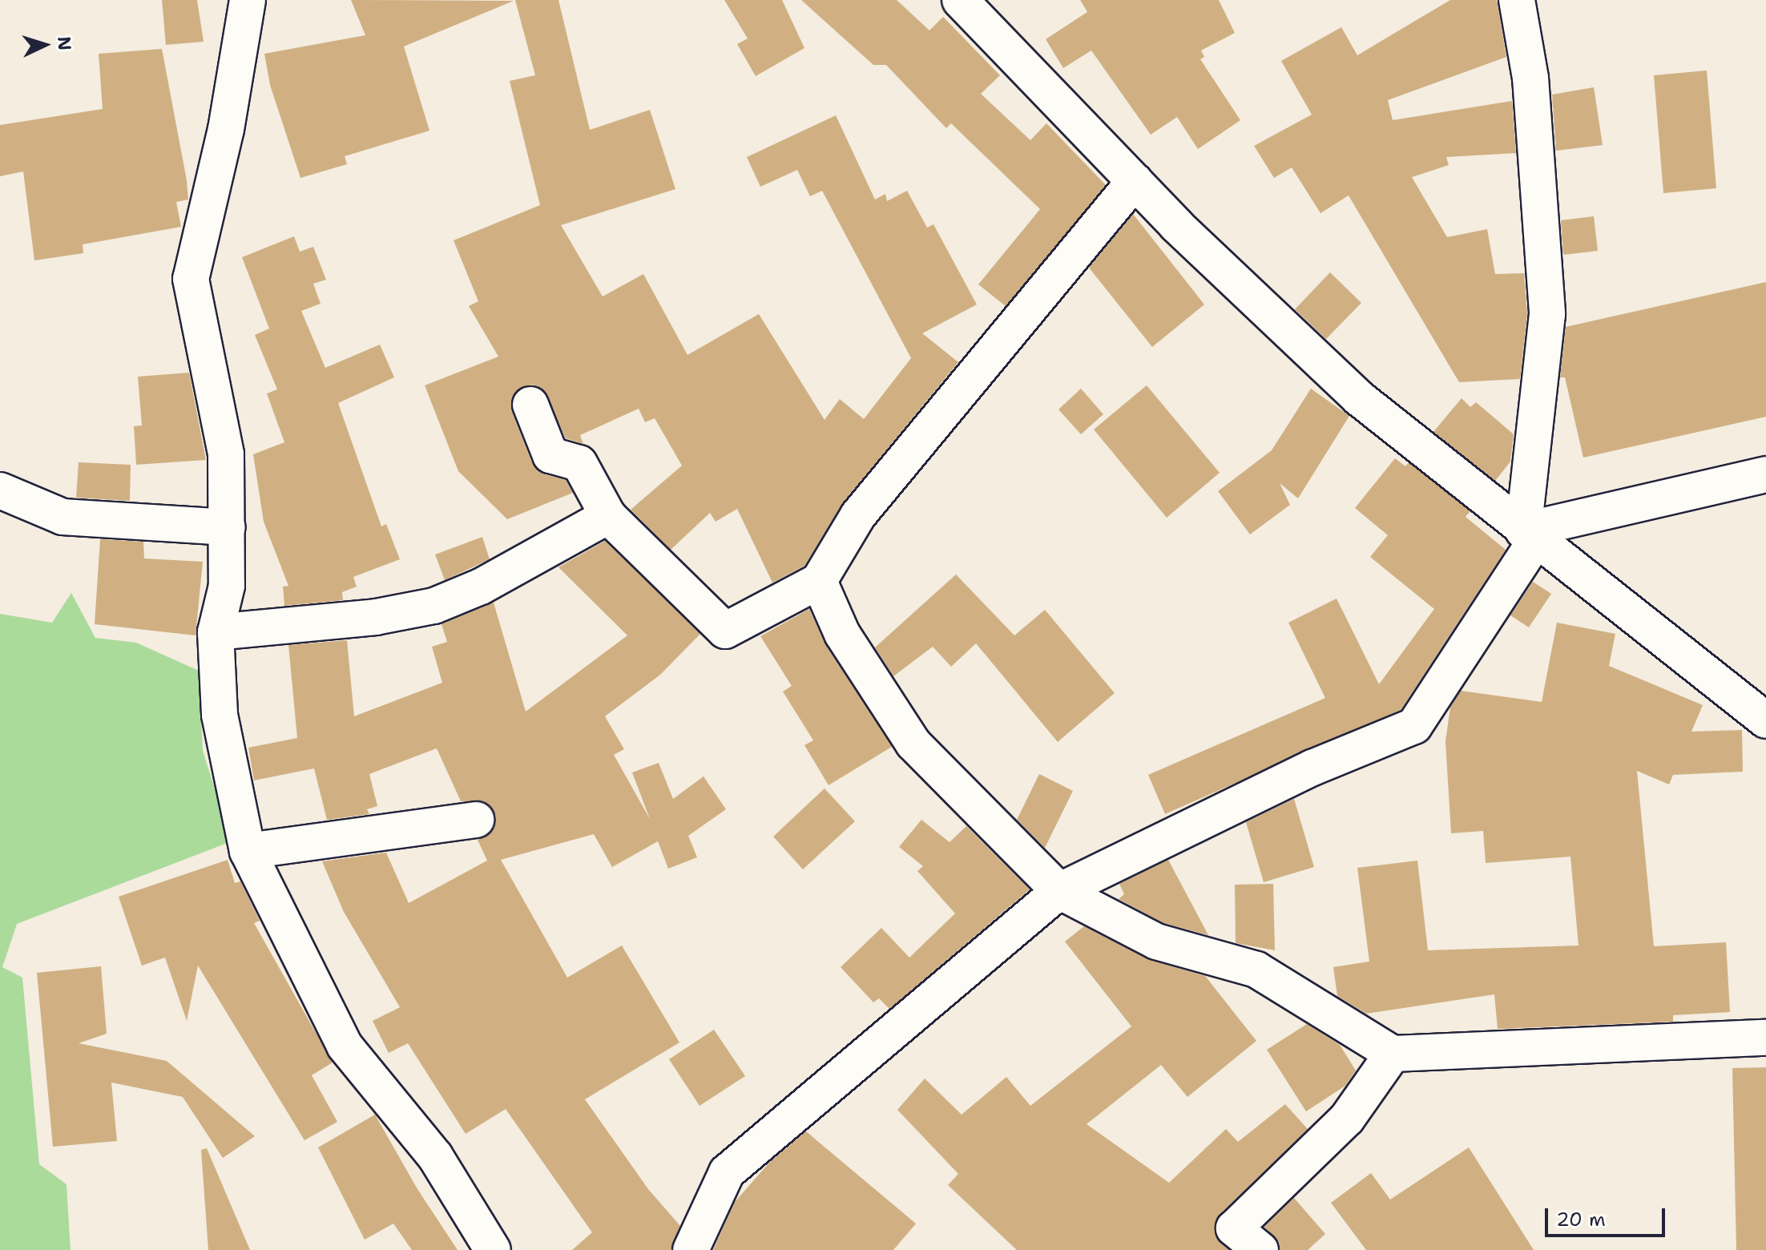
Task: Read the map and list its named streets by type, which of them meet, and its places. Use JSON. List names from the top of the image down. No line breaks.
{"scale_bar":"20 m","north":"right"}
